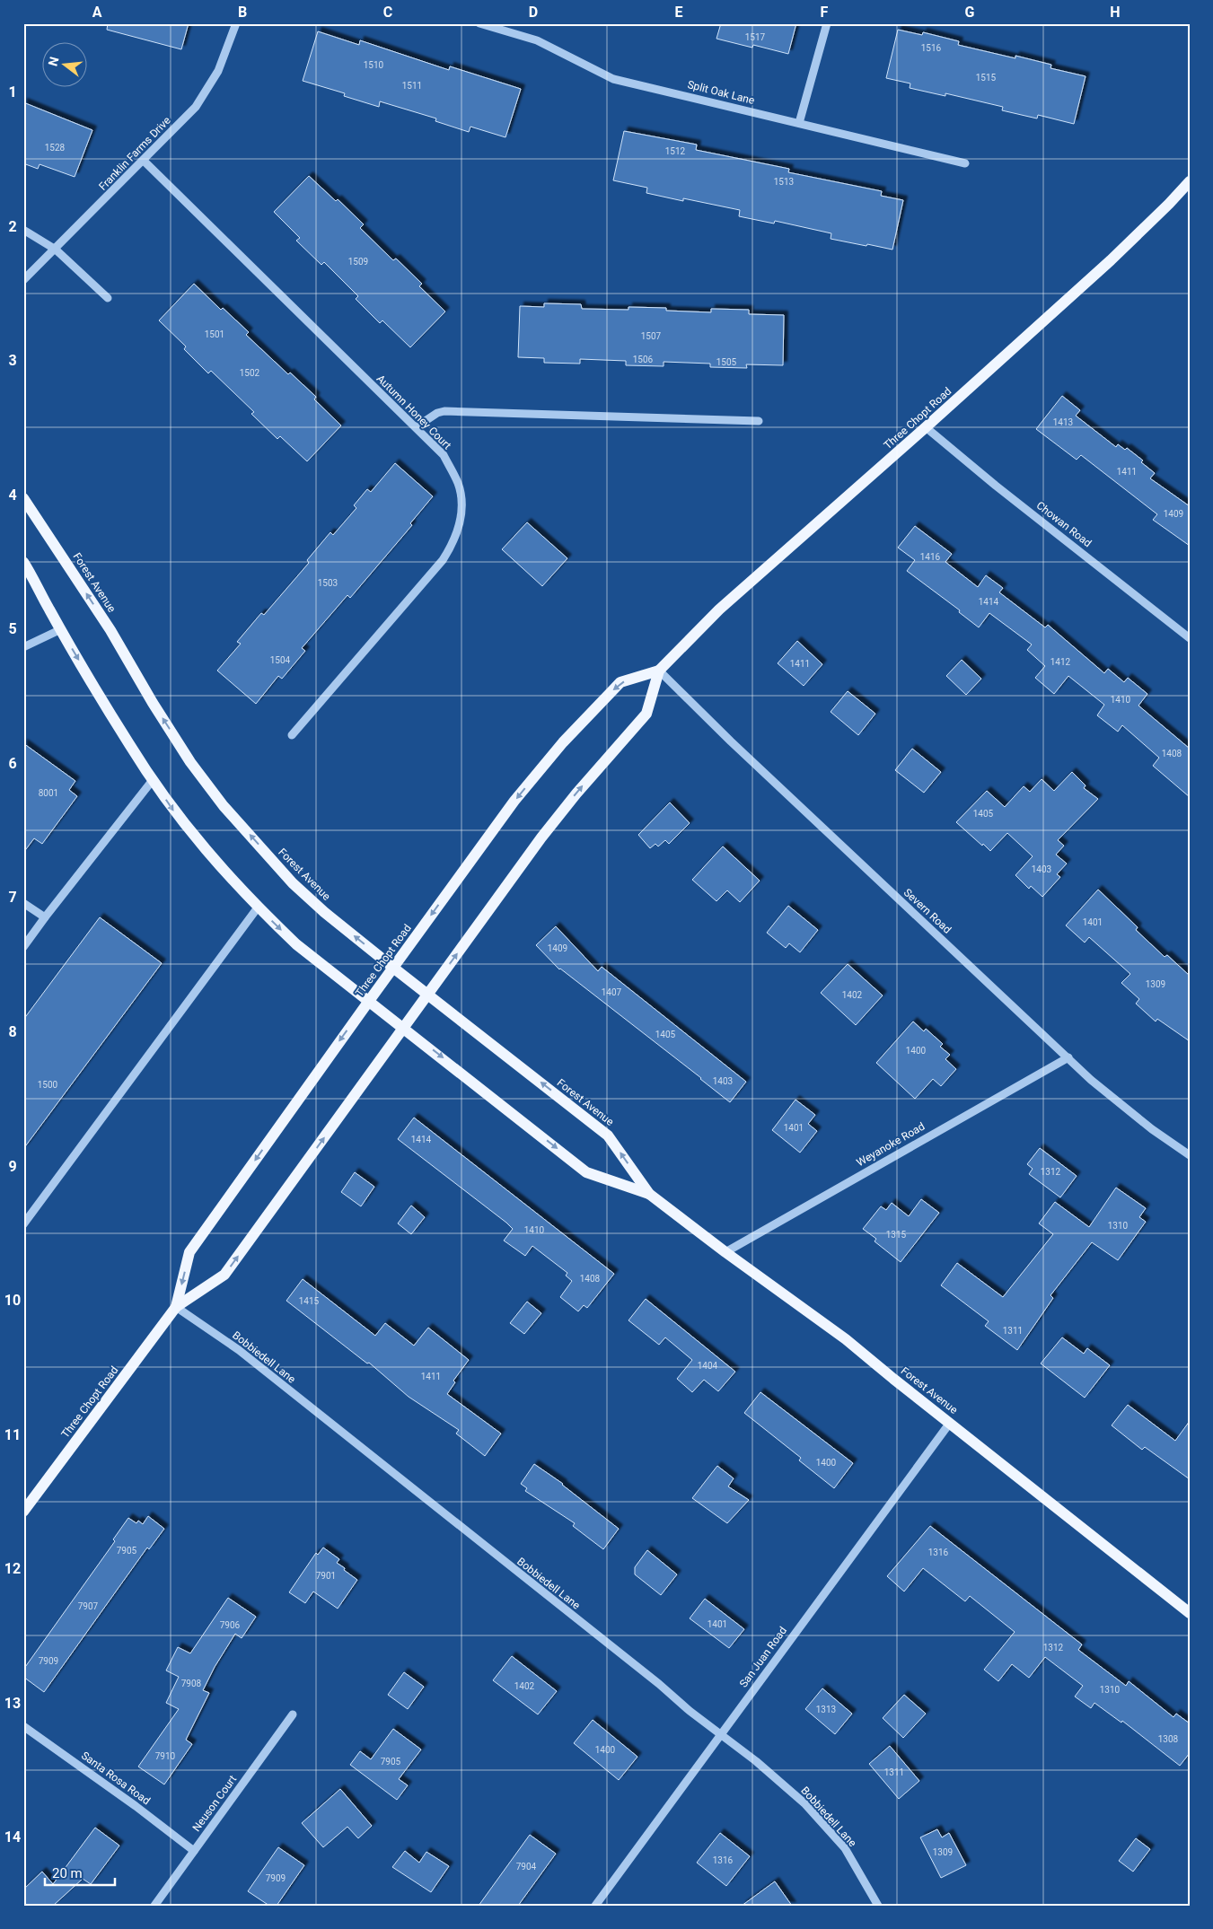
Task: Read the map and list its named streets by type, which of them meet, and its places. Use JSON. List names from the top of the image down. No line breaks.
{"streets":{"main road":["Three Chopt Road","Forest Avenue"],"street":["Split Oak Lane","Franklin Farms Drive","Autumn Honey Court","Chowan Road","Severn Road","Weyanoke Road","Bobbiedell Lane","San Juan Road","Santa Rosa Road","Neuson Court"]},"crossings":[["Franklin Farms Drive","Autumn Honey Court"],["Three Chopt Road","Chowan Road"],["Three Chopt Road","Forest Avenue"],["Three Chopt Road","Severn Road"],["Three Chopt Road","Bobbiedell Lane"],["Forest Avenue","Weyanoke Road"],["Forest Avenue","San Juan Road"],["Severn Road","Weyanoke Road"],["Bobbiedell Lane","San Juan Road"],["Santa Rosa Road","Neuson Court"]],"house_numbers":["1517","1516","1510","1515","1511","1528","1512","1513","1509","1501","1507","1506","1505","1502","1413","1411","1409","1416","1503","1414","1504","1412","1411","1410","1408","8001","1405","1403","1401","1409","1309","1407","1402","1405","1400","1403","1500","1401","1414","1312","1310","1410","1315","1408","1415","1311","1404","1411","1400","7905","1316","7901","7907","1401","7906","1312","7909","7908","1402","1310","1313","1308","1400","7910","7905","1311","1309","1316","7904","7909"],"scale_bar":"20 m","north":"left","grid":{"columns":["A","B","C","D","E","F","G","H"],"rows":["1","2","3","4","5","6","7","8","9","10","11","12","13","14"]}}
